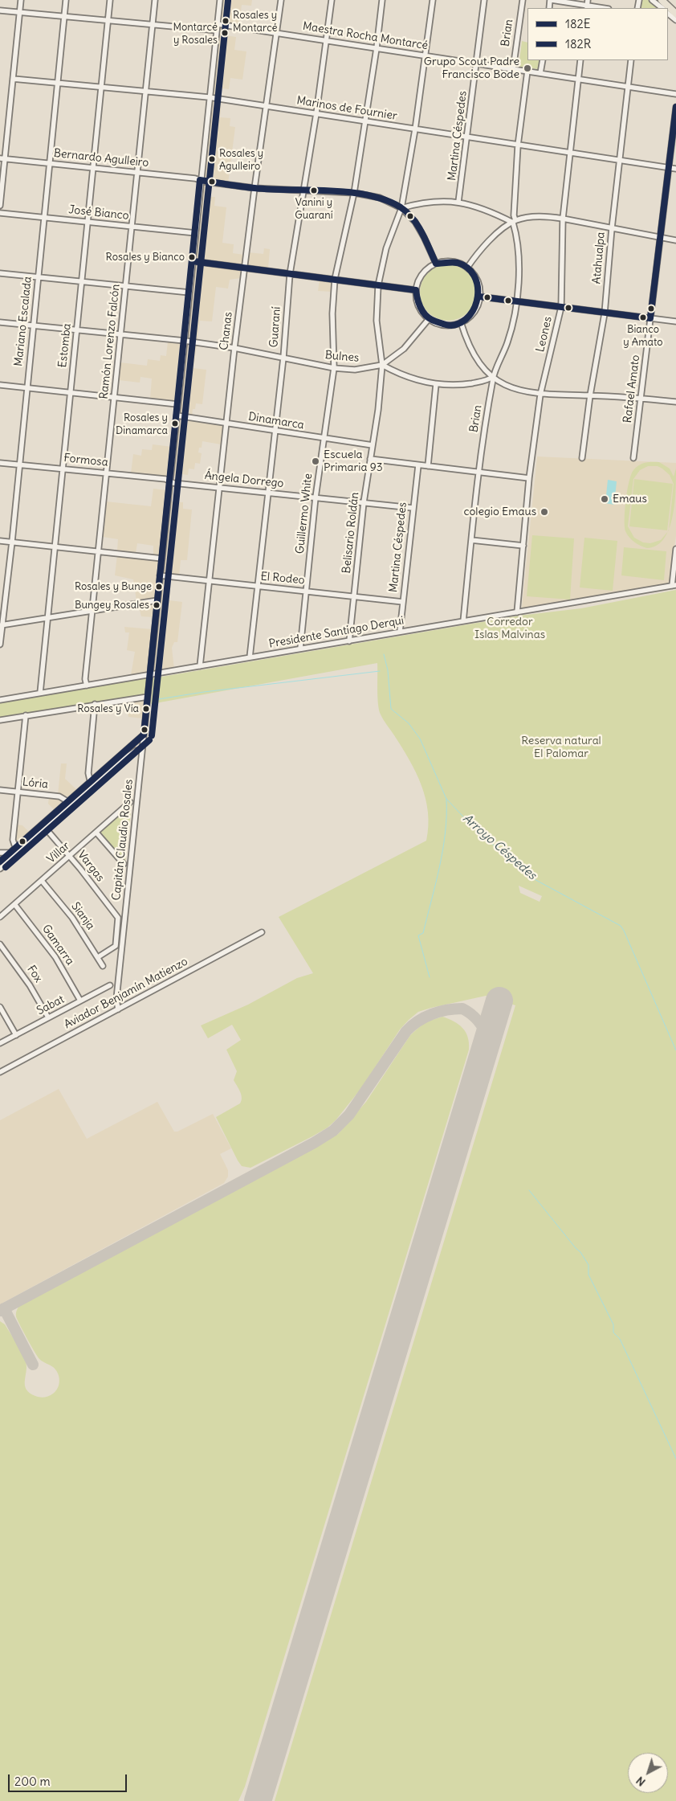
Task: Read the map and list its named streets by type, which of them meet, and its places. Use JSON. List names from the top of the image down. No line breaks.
{"streets":{"street":["Brian","Maestra Rocha Montarcé","Marinos de Fournier","Martina Céspedes","Bernardo Agulleiro","José Bianco","Atahualpa","Mariano Escalada","Guaraní","Chanas","Leones","Ramón Lorenzo Falcón","Estomba","Bulnes","Rafael Amato","Dinamarca","Formosa","Ángela Dorrego","Guillermo White","Belisario Roldán","El Rodeo","Presidente Santiago Derqui","Lória","Capitán Claudio Rosales","Villar","Vargas","Sianja","Gamarra","Fox","Aviador Benjamín Matienzo","Sabat"]},"crossings":[["Brian","Maestra Rocha Montarcé"],["Brian","Marinos de Fournier"],["Brian","Presidente Santiago Derqui"],["Maestra Rocha Montarcé","Martina Céspedes"],["Maestra Rocha Montarcé","Atahualpa"],["Maestra Rocha Montarcé","Guaraní"],["Maestra Rocha Montarcé","Chanas"],["Maestra Rocha Montarcé","Leones"],["Maestra Rocha Montarcé","Guillermo White"],["Maestra Rocha Montarcé","Belisario Roldán"],["Maestra Rocha Montarcé","Capitán Claudio Rosales"],["Marinos de Fournier","Martina Céspedes"],["Marinos de Fournier","Atahualpa"],["Marinos de Fournier","Mariano Escalada"],["Marinos de Fournier","Guaraní"],["Marinos de Fournier","Chanas"],["Marinos de Fournier","Leones"],["Marinos de Fournier","Ramón Lorenzo Falcón"],["Marinos de Fournier","Estomba"],["Marinos de Fournier","Rafael Amato"],["Marinos de Fournier","Guillermo White"],["Marinos de Fournier","Belisario Roldán"],["Marinos de Fournier","Capitán Claudio Rosales"],["Martina Céspedes","Ángela Dorrego"],["Martina Céspedes","El Rodeo"],["Martina Céspedes","Presidente Santiago Derqui"],["Bernardo Agulleiro","Mariano Escalada"],["Bernardo Agulleiro","Guaraní"],["Bernardo Agulleiro","Chanas"],["Bernardo Agulleiro","Ramón Lorenzo Falcón"],["Bernardo Agulleiro","Estomba"],["Bernardo Agulleiro","Guillermo White"],["Bernardo Agulleiro","Belisario Roldán"],["Bernardo Agulleiro","Capitán Claudio Rosales"],["José Bianco","Mariano Escalada"],["José Bianco","Ramón Lorenzo Falcón"],["José Bianco","Estomba"],["José Bianco","Capitán Claudio Rosales"],["Mariano Escalada","Bulnes"],["Mariano Escalada","Formosa"],["Guaraní","Bulnes"],["Guaraní","Dinamarca"],["Guaraní","Ángela Dorrego"],["Guaraní","El Rodeo"],["Guaraní","Presidente Santiago Derqui"],["Chanas","Bulnes"],["Chanas","Dinamarca"],["Chanas","Ángela Dorrego"],["Chanas","El Rodeo"],["Chanas","Presidente Santiago Derqui"],["Leones","Presidente Santiago Derqui"],["Ramón Lorenzo Falcón","Bulnes"],["Ramón Lorenzo Falcón","Formosa"],["Ramón Lorenzo Falcón","Presidente Santiago Derqui"],["Estomba","Bulnes"],["Estomba","Formosa"],["Estomba","Presidente Santiago Derqui"],["Bulnes","Guillermo White"],["Bulnes","Belisario Roldán"],["Bulnes","Capitán Claudio Rosales"],["Dinamarca","Guillermo White"],["Dinamarca","Belisario Roldán"],["Dinamarca","Capitán Claudio Rosales"],["Formosa","Ángela Dorrego"],["Formosa","Capitán Claudio Rosales"],["Ángela Dorrego","Guillermo White"],["Ángela Dorrego","Belisario Roldán"],["Ángela Dorrego","Capitán Claudio Rosales"],["Guillermo White","El Rodeo"],["Guillermo White","Presidente Santiago Derqui"],["Belisario Roldán","El Rodeo"],["Belisario Roldán","Presidente Santiago Derqui"],["El Rodeo","Capitán Claudio Rosales"],["Presidente Santiago Derqui","Capitán Claudio Rosales"],["Capitán Claudio Rosales","Aviador Benjamín Matienzo"],["Villar","Vargas"],["Villar","Sianja"],["Villar","Gamarra"],["Vargas","Sianja"],["Gamarra","Sabat"],["Fox","Sabat"]],"water":["Arroyo Céspedes"],"parks":["Corredor Islas Malvinas","Reserva natural El Palomar"],"places":["Rosales y Montarcé","Montarcé y Rosales","Grupo Scout Padre Francisco Bode","Rosales y Agulleiro","Vanini y Guaraní","Rosales y Bianco","Bianco y Amato","Rosales y Dinamarca","Escuela Primaria 93","Emaus","colegio Emaus","Rosales y Bunge","Bungey Rosales","Rosales y Vía"],"lines":["transit line 182R","transit line 182E"],"legend":["182E","182R"],"scale_bar":"200 m","north":"bottom left"}
